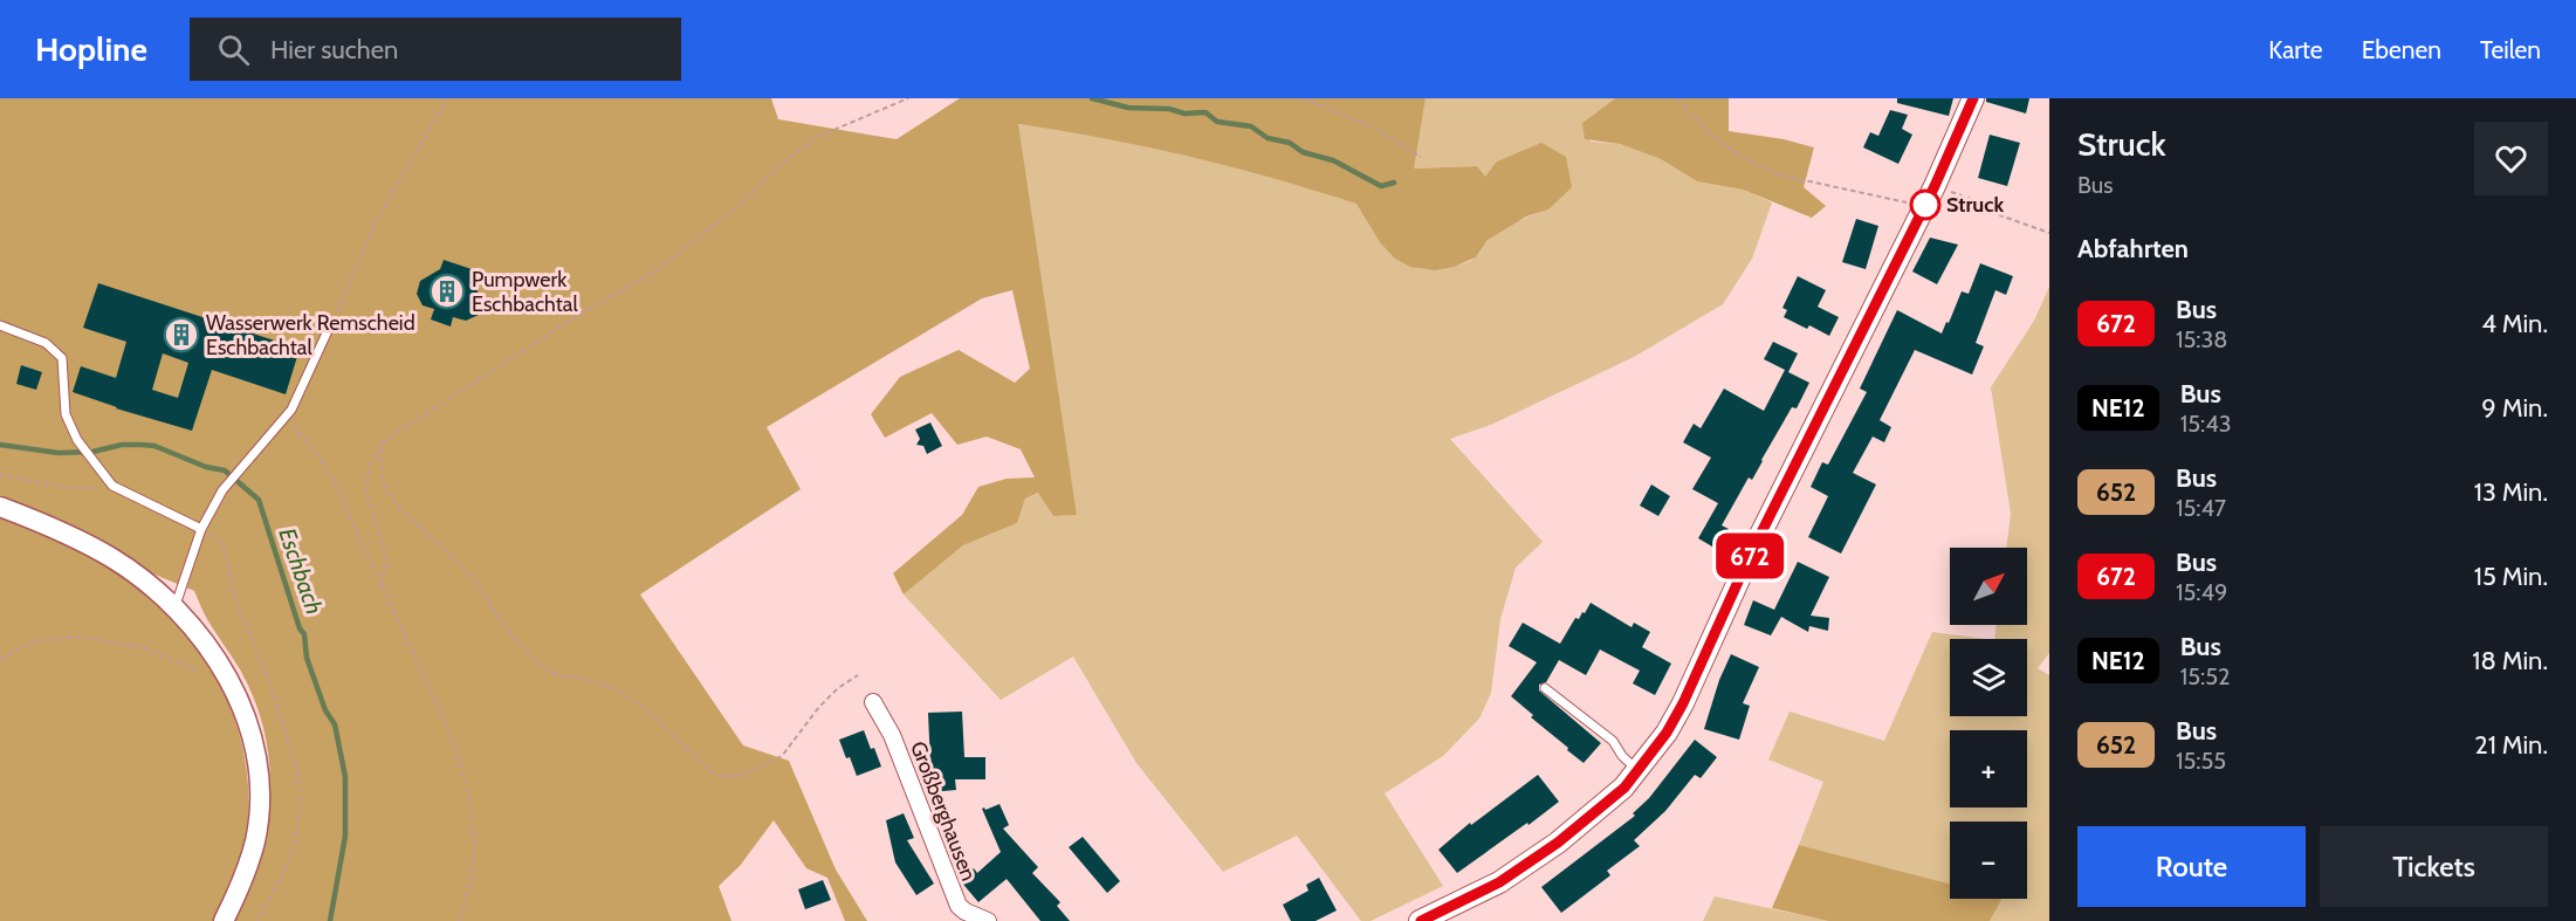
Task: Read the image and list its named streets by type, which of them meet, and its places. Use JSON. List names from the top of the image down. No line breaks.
{"streets":{"street":["Großberghausen"]},"water":["Eschbach"],"places":{"other":["Struck"],"building":["Pumpwerk Eschbachtal","Wasserwerk Remscheid Eschbachtal"]},"lines":["bus line 672"],"north":"top right","page":{"header":"Hopline","search":"Hier suchen","nav":["Karte","Ebenen","Teilen"],"on_map":"672","heading":[["Struck","Bus"],"Abfahrten"],"list":[{"mark":"672","name":"Bus","note":"15:38","value":"4 Min."},{"mark":"NE12","name":"Bus","note":"15:43","value":"9 Min."},{"mark":"652","name":"Bus","note":"15:47","value":"13 Min."},{"mark":"672","name":"Bus","note":"15:49","value":"15 Min."},{"mark":"NE12","name":"Bus","note":"15:52","value":"18 Min."},{"mark":"652","name":"Bus","note":"15:55","value":"21 Min."}],"map_buttons":["+","−"],"buttons":["Route","Tickets"]}}
